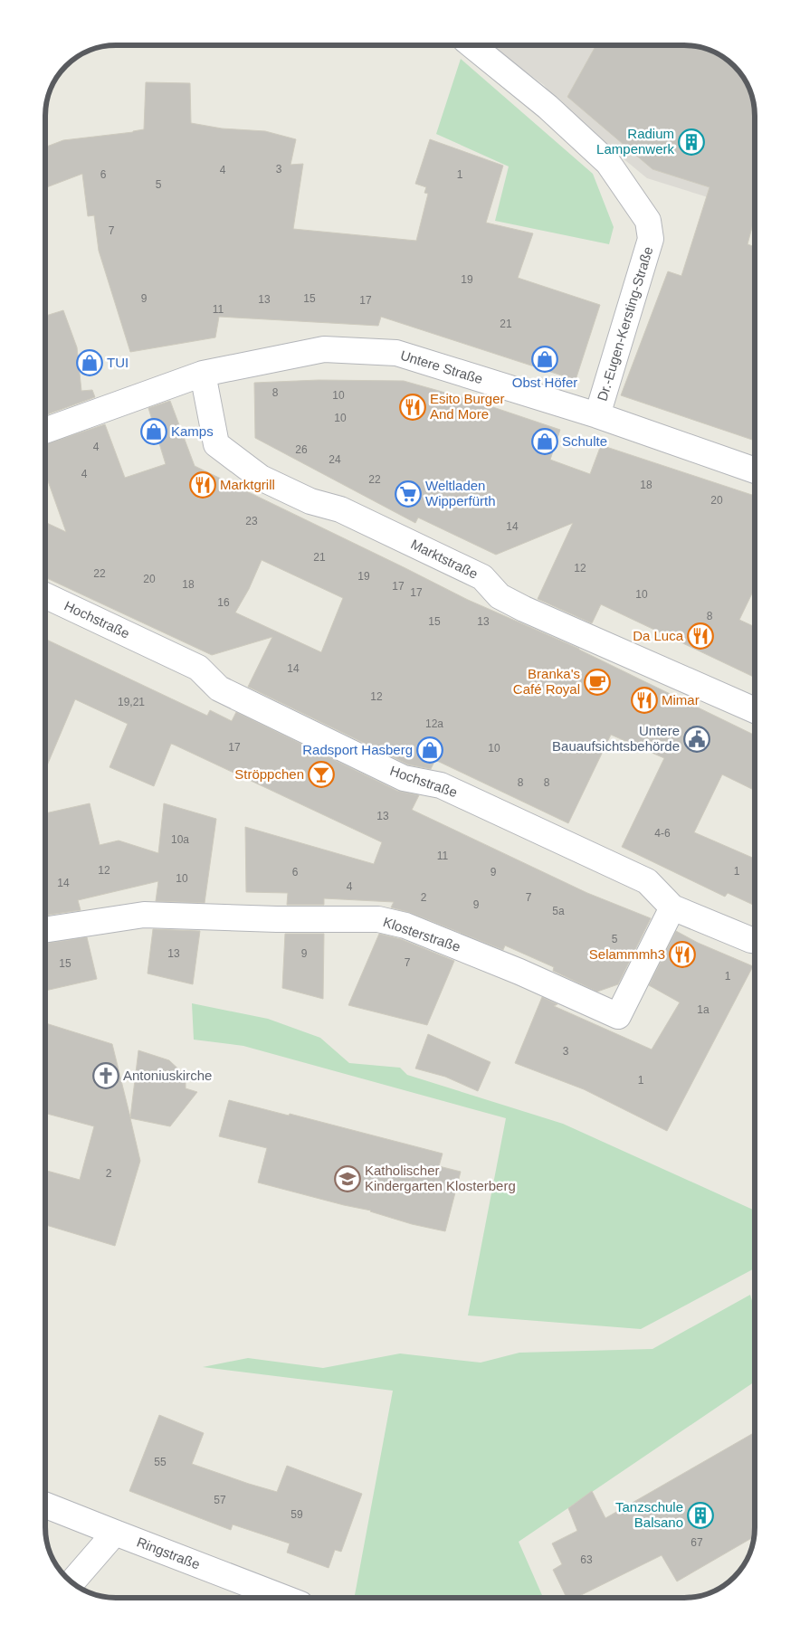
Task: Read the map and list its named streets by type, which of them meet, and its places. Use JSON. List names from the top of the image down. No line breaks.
{"streets":{"street":["Dr.-Eugen-Kersting-Straße","Untere Straße","Marktstraße","Hochstraße","Klosterstraße","Ringstraße"]},"crossings":[["Dr.-Eugen-Kersting-Straße","Untere Straße"],["Untere Straße","Marktstraße"],["Hochstraße","Klosterstraße"]],"places":{"building":["Radium Lampenwerk","Tanzschule Balsano"],"shop":["Obst Höfer","TUI","Kamps","Schulte","Radsport Hasberg"],"restaurant":["Esito Burger And More","Marktgrill","Da Luca","Mimar","Selammmh3"],"supermarket":["Weltladen Wipperfürth"],"cafe":["Branka's Café Royal"],"public building":["Untere Bauaufsichtsbehörde"],"bar":["Ströppchen"],"church":["Antoniuskirche"],"school or university":["Katholischer Kindergarten Klosterberg"]},"house_numbers":["3","4","6","1","5","7","19","9","15","13","17","11","21","8","10","10","4","26","24","4","22","18","20","23","14","21","12","22","19","20","18","17","17","10","16","8","15","13","14","12","19,21","12a","17","10","8","8","13","4-6","10a","11","12","1","6","9","10","14","4","2","7","9","5a","5","13","9","7","15","1","1a","3","1","2","55","57","59","67","63"]}
